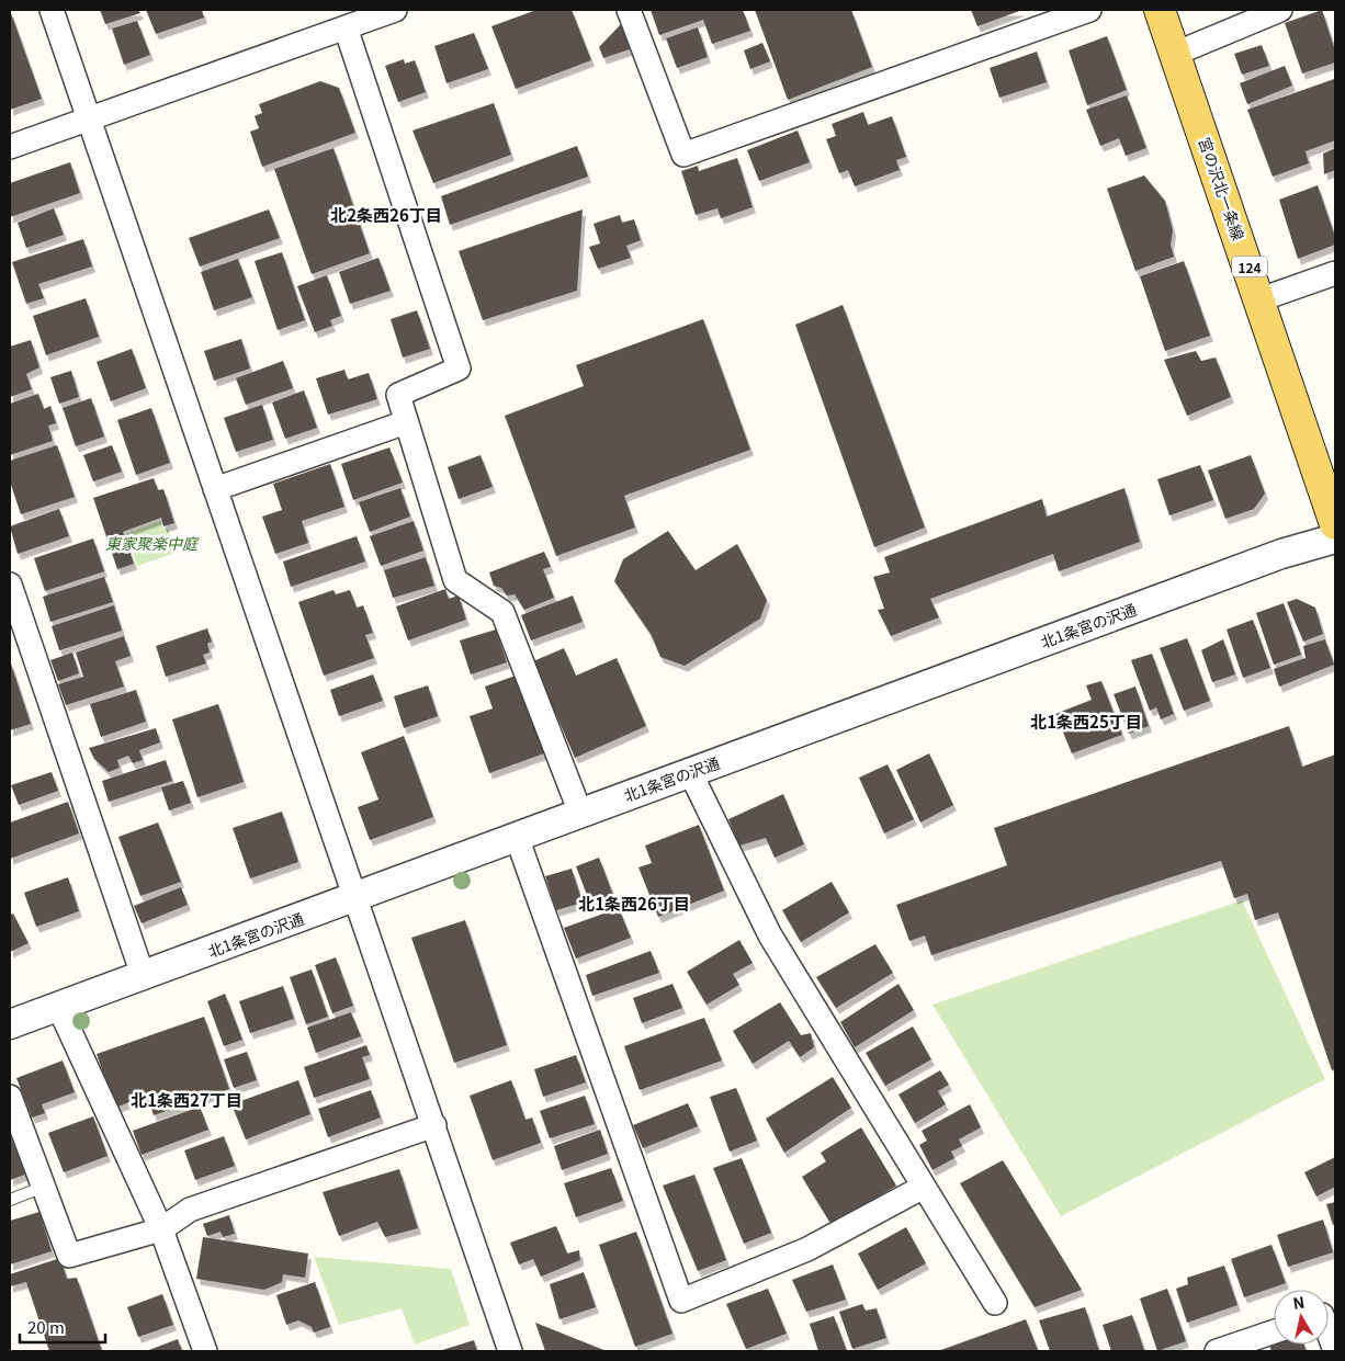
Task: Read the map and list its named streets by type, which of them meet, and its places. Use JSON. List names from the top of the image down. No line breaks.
{"streets":{"main road":["宮の沢北一条線","124"],"street":["北1条宮の沢通"]},"districts":["北2条西26丁目","北1条西25丁目","北1条西26丁目","北1条西27丁目"],"parks":["東家聚楽中庭"],"scale_bar":"20 m","north":"top"}
